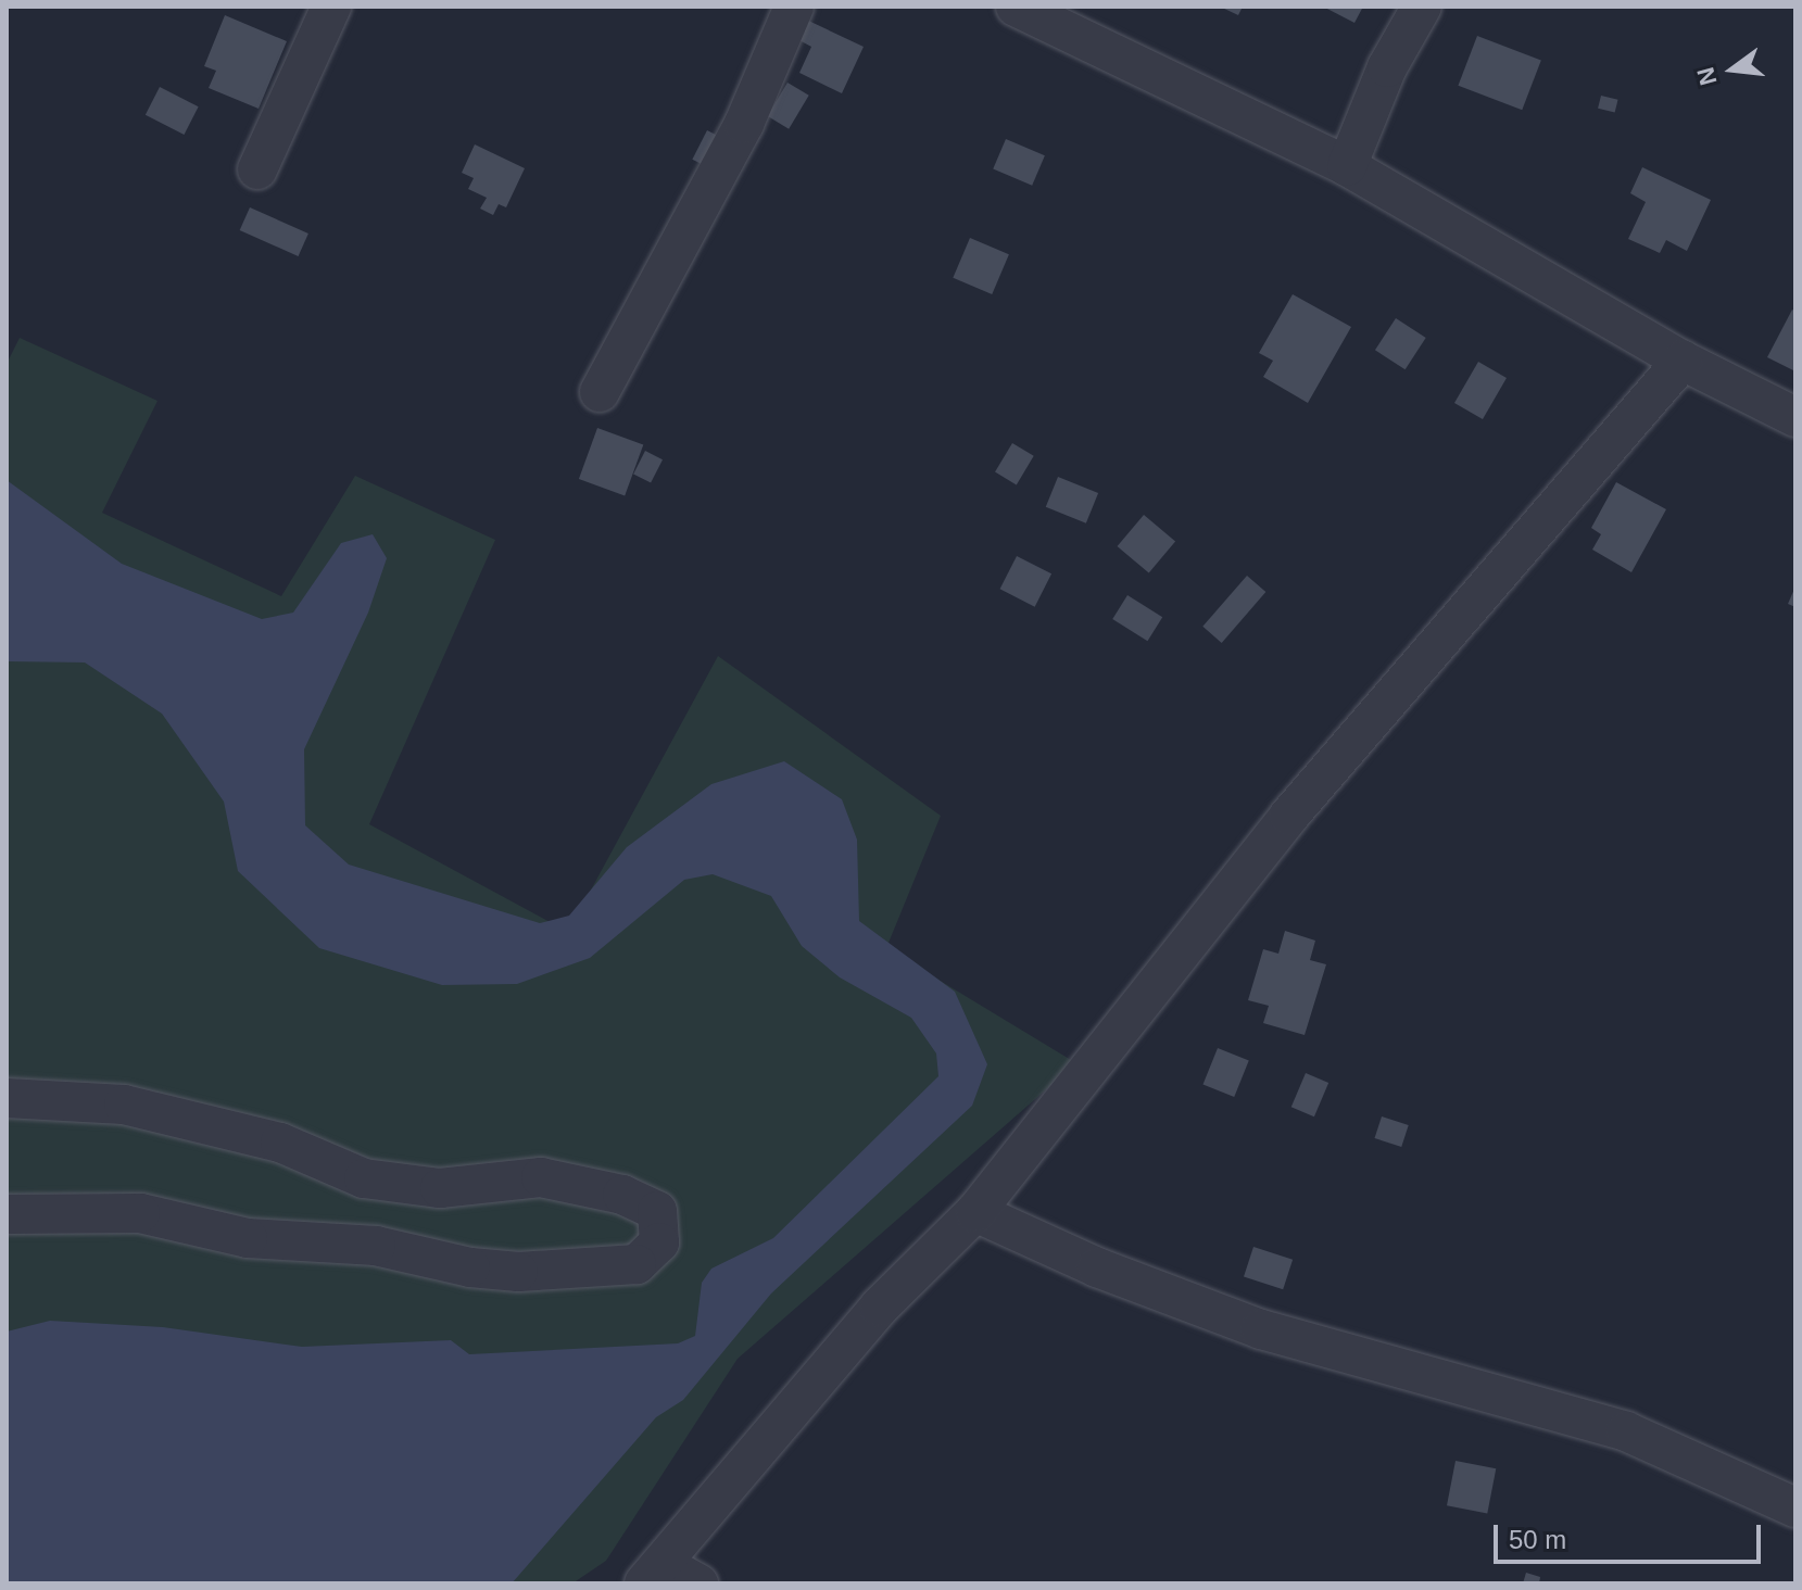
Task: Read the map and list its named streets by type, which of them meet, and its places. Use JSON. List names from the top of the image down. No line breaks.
{"scale_bar":"50 m","north":"left"}
